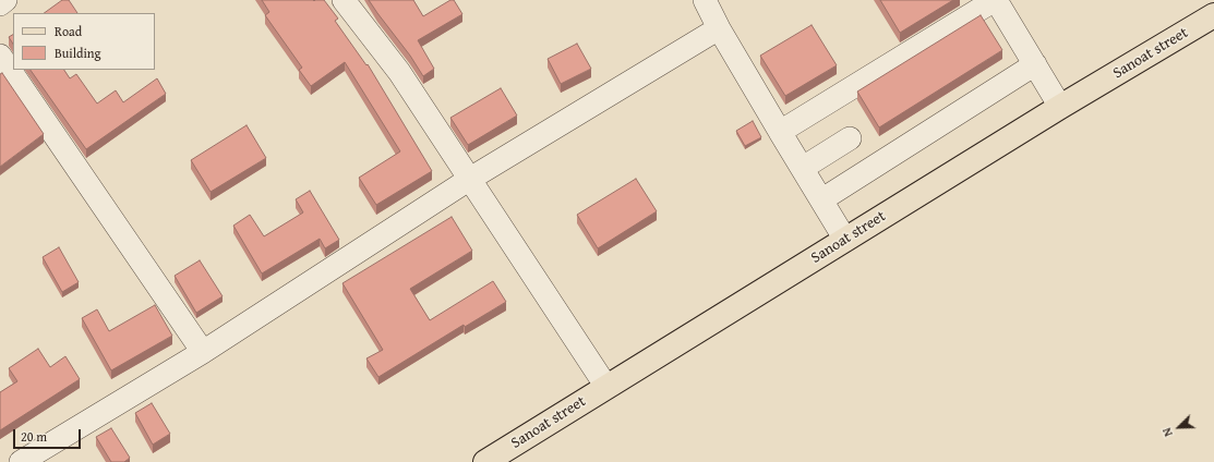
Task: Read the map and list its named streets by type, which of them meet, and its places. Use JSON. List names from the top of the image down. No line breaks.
{"streets":{"main road":["Sanoat street"]},"legend":["Road","Building"],"scale_bar":"20 m","north":"bottom left"}
